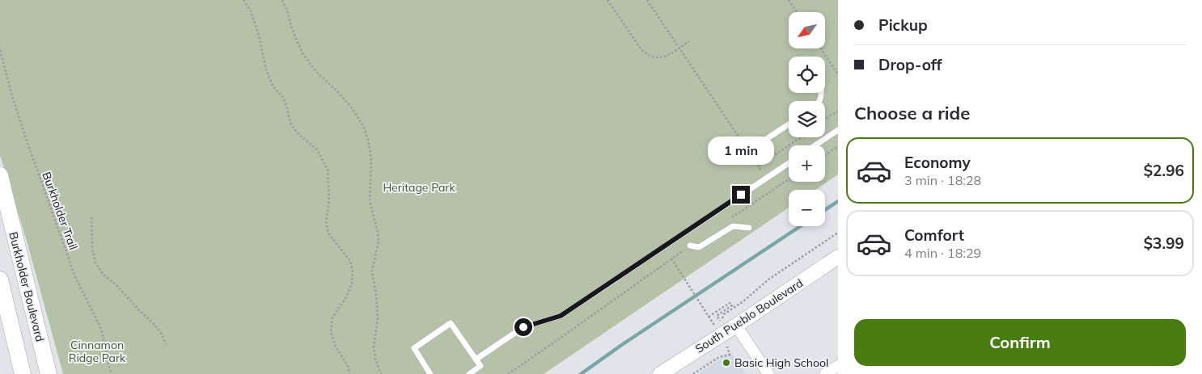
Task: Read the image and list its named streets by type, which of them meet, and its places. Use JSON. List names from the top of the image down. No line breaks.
{"streets":{"main road":["Burkholder Boulevard"],"street":["South Pueblo Boulevard"],"path":["Burkholder Trail"]},"parks":["Heritage Park","Cinnamon Ridge Park"],"places":["Basic High School"],"north":"bottom left","page":{"banner":["Pickup","Drop-off"],"map_buttons":["+","−"],"heading":"Choose a ride","bubble":"1 min","list":[{"name":"Economy","note":"3 min · 18:28","value":"$2.96"},{"name":"Comfort","note":"4 min · 18:29","value":"$3.99"}],"buttons":"Confirm"}}
